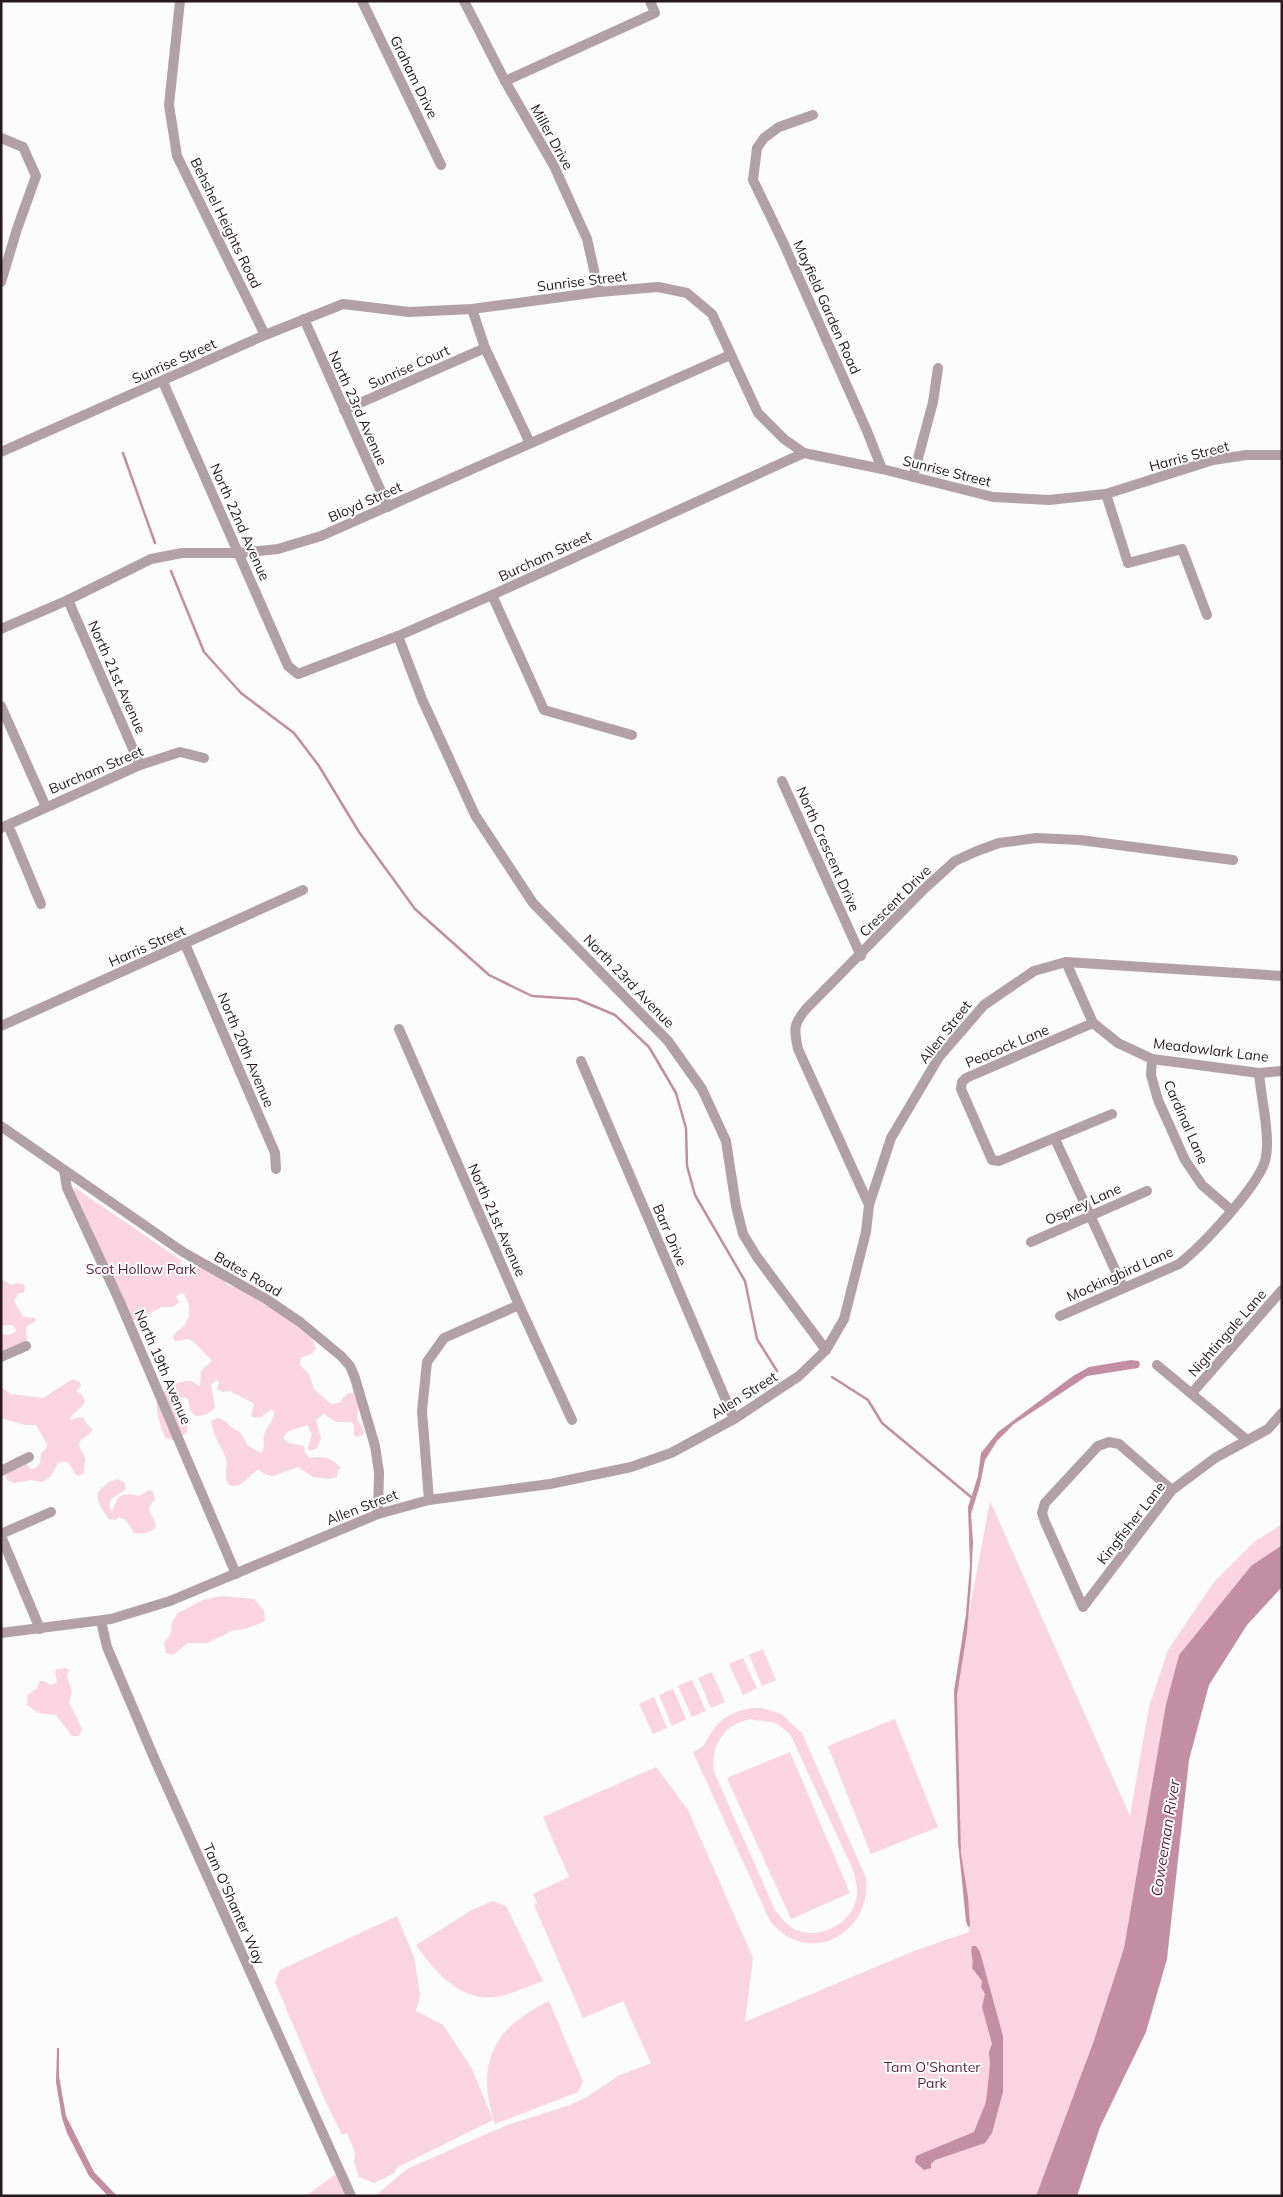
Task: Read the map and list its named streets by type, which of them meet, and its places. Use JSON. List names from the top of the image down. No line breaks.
{"streets":{"street":["Graham Drive","Miller Drive","Behshel Heights Road","Sunrise Street","Mayfield Garden Road","Sunrise Court","North 23rd Avenue","Harris Street","Bloyd Street","North 22nd Avenue","Burcham Street","North 21st Avenue","North Crescent Drive","Crescent Drive","Allen Street","Peacock Lane","North 20th Avenue","Meadowlark Lane","Cardinal Lane","Osprey Lane","Barr Drive","Bates Road","Mockingbird Lane","Nightingale Lane","North 19th Avenue","Kingfisher Lane","Tam O'Shanter Way"]},"crossings":[["Miller Drive","Sunrise Street"],["Behshel Heights Road","Sunrise Street"],["Sunrise Street","Mayfield Garden Road"],["Sunrise Street","North 23rd Avenue"],["Sunrise Street","Harris Street"],["Sunrise Street","Bloyd Street"],["Sunrise Street","North 22nd Avenue"],["Sunrise Street","Burcham Street"],["Sunrise Court","North 23rd Avenue"],["North 23rd Avenue","Bloyd Street"],["North 23rd Avenue","Burcham Street"],["North 23rd Avenue","Allen Street"],["Harris Street","North 20th Avenue"],["Bloyd Street","North 22nd Avenue"],["Bloyd Street","North 21st Avenue"],["North 22nd Avenue","Burcham Street"],["Burcham Street","North 21st Avenue"],["North Crescent Drive","Crescent Drive"],["Crescent Drive","Allen Street"],["Allen Street","Meadowlark Lane"],["Allen Street","Barr Drive"],["Allen Street","Bates Road"],["Allen Street","North 19th Avenue"],["Allen Street","Tam O'Shanter Way"],["Peacock Lane","Meadowlark Lane"],["Meadowlark Lane","Cardinal Lane"],["Meadowlark Lane","Mockingbird Lane"],["Cardinal Lane","Mockingbird Lane"],["Bates Road","North 19th Avenue"],["Nightingale Lane","Kingfisher Lane"]],"water":["Coweeman River"],"parks":["Scot Hollow Park","Tam O'Shanter Park"]}
